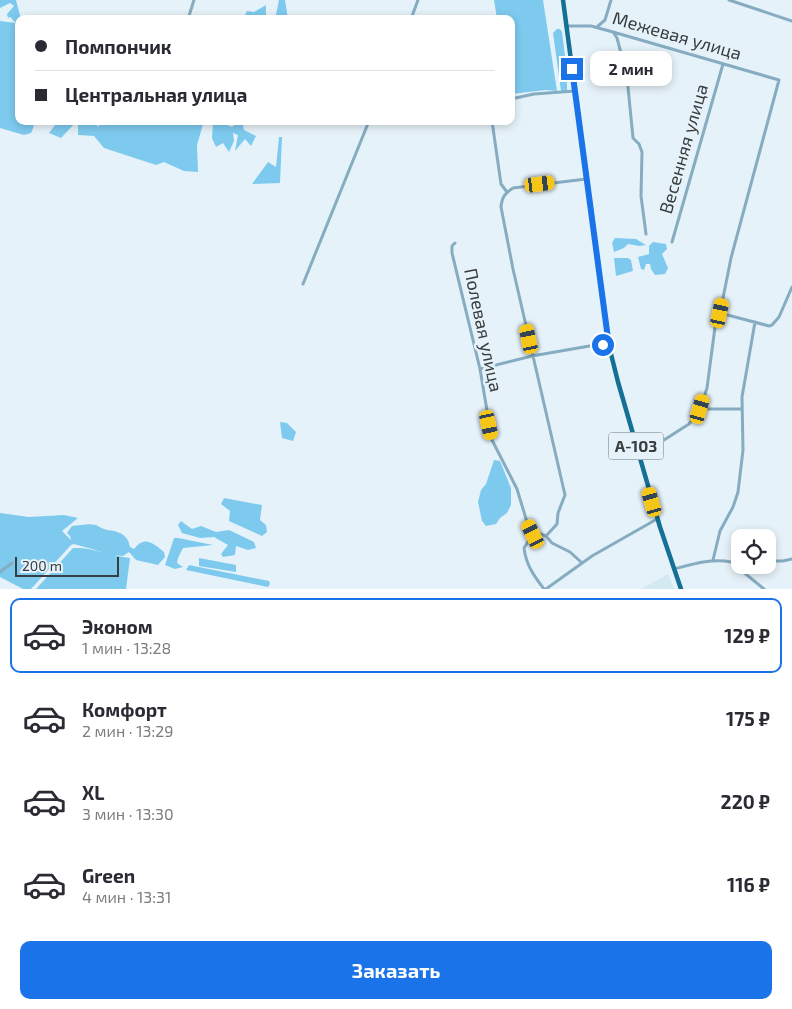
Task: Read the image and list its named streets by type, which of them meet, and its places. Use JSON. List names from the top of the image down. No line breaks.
{"streets":{"main road":["А-103"],"street":["Межевая улица","Весенняя улица","Полевая улица"]},"crossings":[["Межевая улица","Весенняя улица"],["Межевая улица","А-103"]],"scale_bar":"200 m","page":{"banner":["Помпончик","Центральная улица"],"bubble":"2 мин","scale":"200 m","list":[{"name":"Эконом","note":"1 мин · 13:28","value":"129 ₽"},{"name":"Комфорт","note":"2 мин · 13:29","value":"175 ₽"},{"name":"XL","note":"3 мин · 13:30","value":"220 ₽"},{"name":"Green","note":"4 мин · 13:31","value":"116 ₽"}],"buttons":"Заказать"}}
